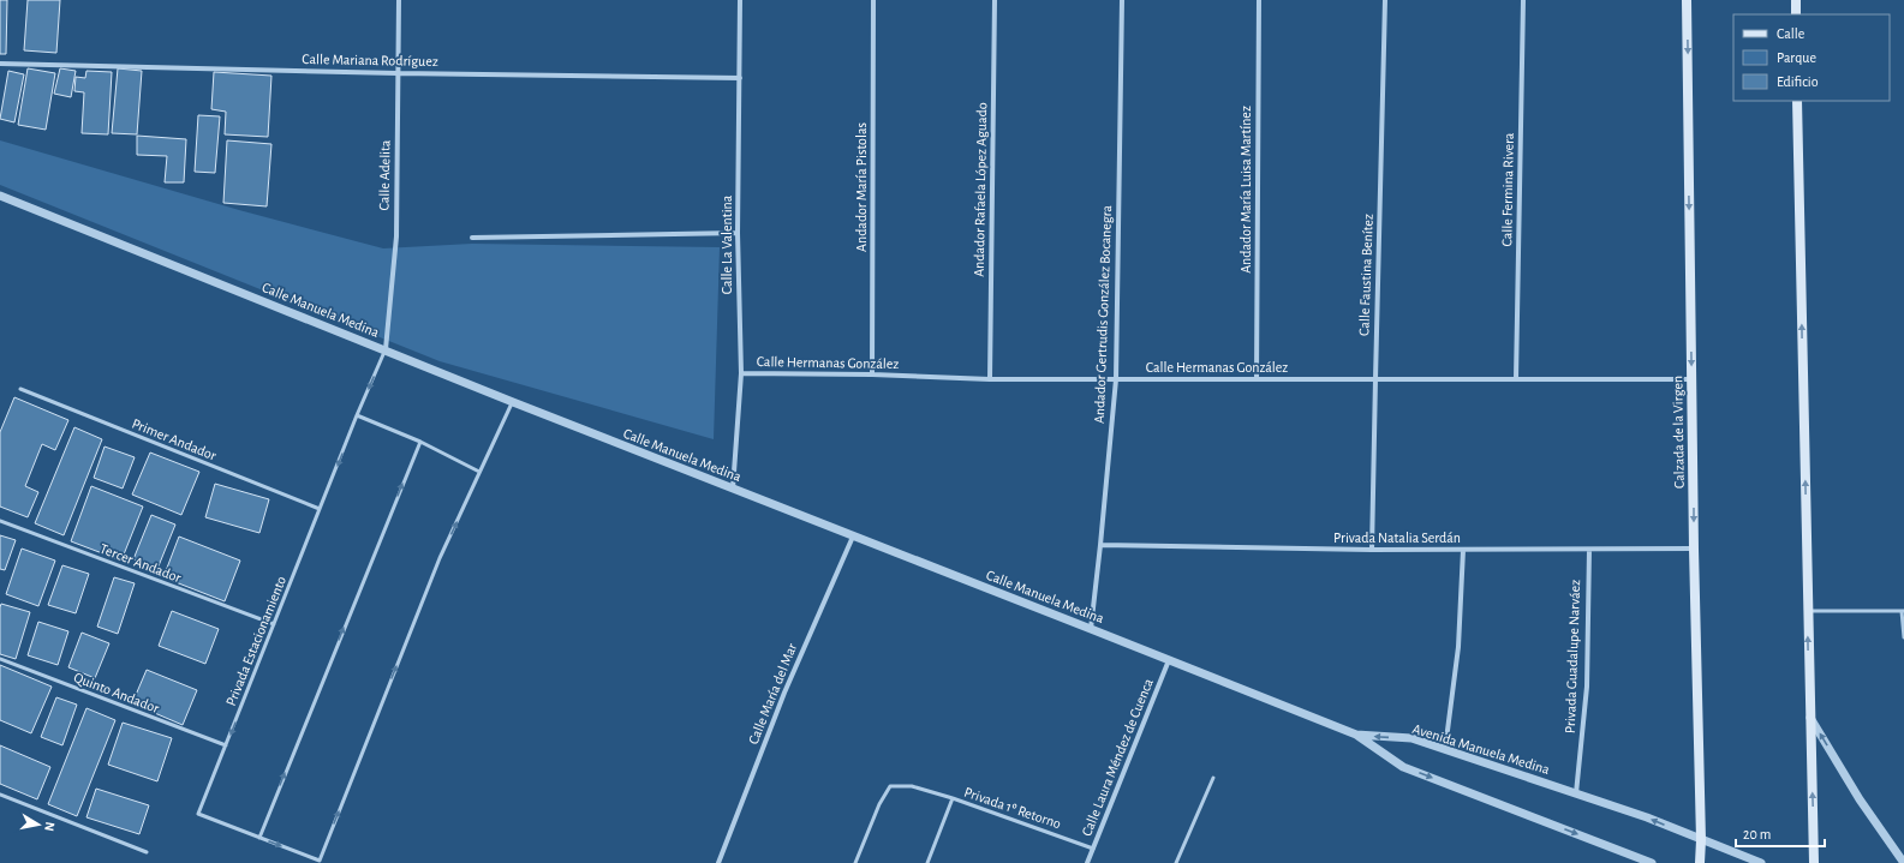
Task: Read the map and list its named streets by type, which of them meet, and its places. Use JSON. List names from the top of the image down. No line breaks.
{"streets":{"main road":["Calzada de la Virgen"],"street":["Calle Mariana Rodríguez","Calle Adelita","Andador María Pistolas","Andador Rafaela López Aguado","Andador María Luisa Martínez","Calle Fermina Rivera","Calle La Valentina","Calle Faustina Benítez","Calle Manuela Medina","Andador Gertrudis González Bocanegra","Calle Hermanas González","Privada Natalia Serdán","Privada Guadalupe Narváez","Calle María del Mar","Avenida Manuela Medina","Calle Laura Méndez de Cuenca"],"lane":["Primer Andador","Tercer Andador","Privada Estacionamiento","Quinto Andador","Privada 1º Retorno"]},"crossings":[["Calle Mariana Rodríguez","Calle Adelita"],["Calle Mariana Rodríguez","Calle La Valentina"],["Calle Adelita","Calle Manuela Medina"],["Calle Adelita","Privada Estacionamiento"],["Andador María Pistolas","Calle Hermanas González"],["Andador Rafaela López Aguado","Calle Hermanas González"],["Andador María Luisa Martínez","Calle Hermanas González"],["Calle Fermina Rivera","Calle Hermanas González"],["Calle La Valentina","Calle Manuela Medina"],["Calle La Valentina","Calle Hermanas González"],["Calle Faustina Benítez","Calle Hermanas González"],["Calle Faustina Benítez","Privada Natalia Serdán"],["Calle Manuela Medina","Andador Gertrudis González Bocanegra"],["Calle Manuela Medina","Privada Estacionamiento"],["Calle Manuela Medina","Calle María del Mar"],["Calle Manuela Medina","Avenida Manuela Medina"],["Calle Manuela Medina","Calle Laura Méndez de Cuenca"],["Andador Gertrudis González Bocanegra","Calle Hermanas González"],["Andador Gertrudis González Bocanegra","Privada Natalia Serdán"],["Calle Hermanas González","Calzada de la Virgen"],["Calzada de la Virgen","Privada Natalia Serdán"],["Calzada de la Virgen","Avenida Manuela Medina"],["Primer Andador","Privada Estacionamiento"],["Privada Natalia Serdán","Privada Guadalupe Narváez"],["Tercer Andador","Privada Estacionamiento"],["Privada Estacionamiento","Quinto Andador"],["Privada Guadalupe Narváez","Avenida Manuela Medina"],["Calle Laura Méndez de Cuenca","Privada 1º Retorno"]],"one_way":["Calzada de la Virgen"],"legend":["Calle","Parque","Edificio"],"scale_bar":"20 m","north":"right"}
